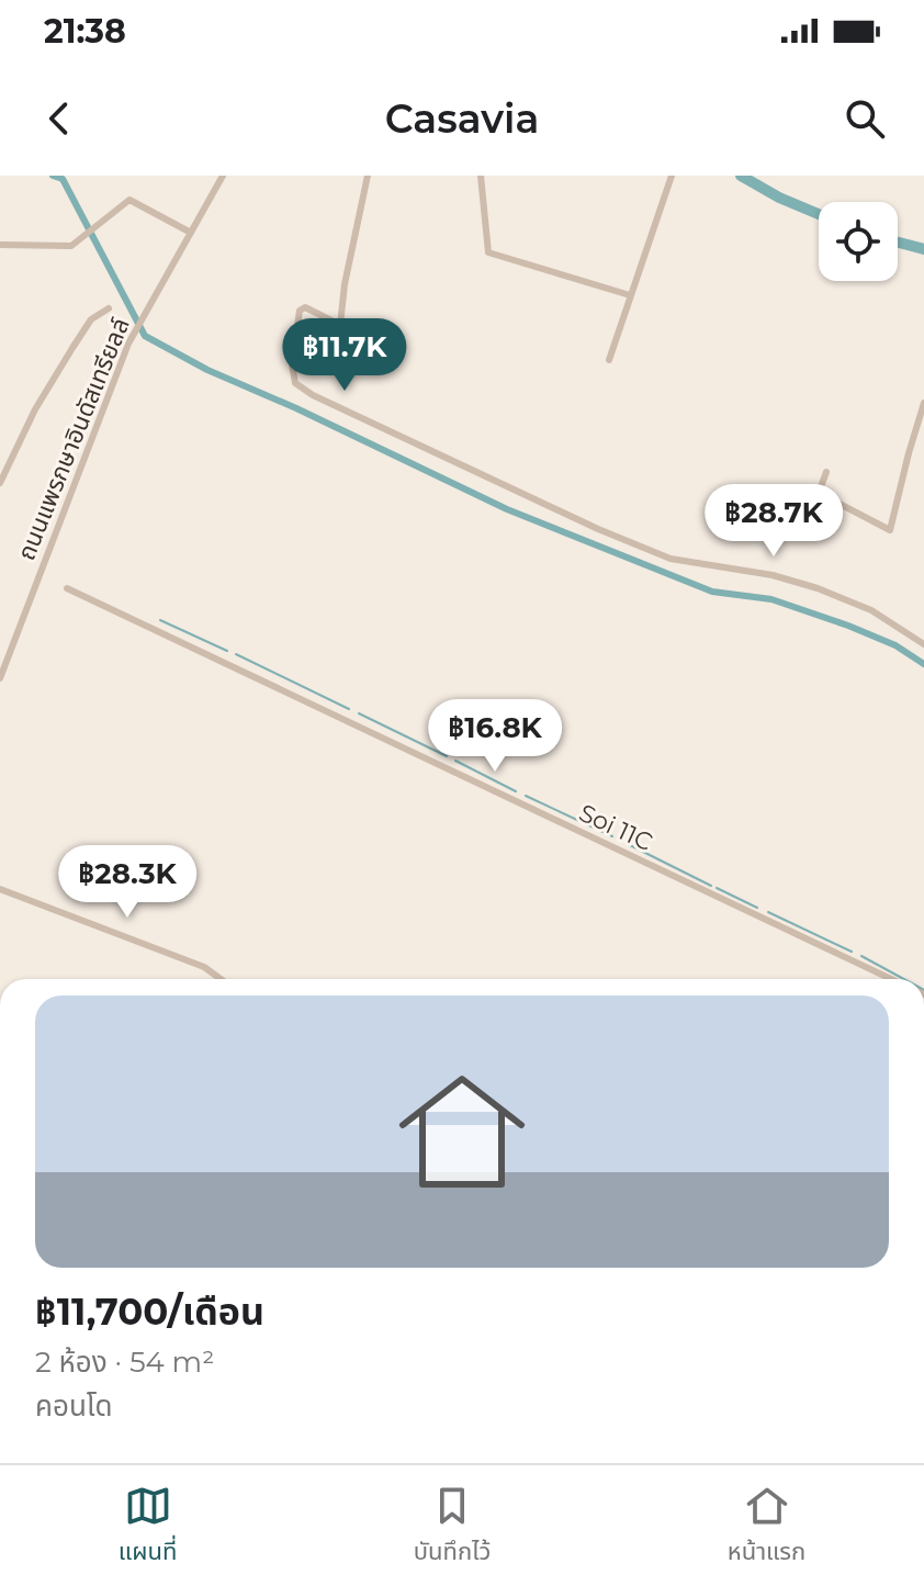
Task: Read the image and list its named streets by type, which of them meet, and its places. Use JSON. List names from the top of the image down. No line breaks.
{"streets":{"street":["ถนนแพรกษาอินดัสเทรียลล์","Soi 11C"]},"page":{"status":"21:38","header":"Casavia","price":["฿11.7K","฿28.7K","฿16.8K","฿28.3K"],"list":[{"name":"฿11,700/เดือน","note":"2 ห้อง · 54 m² · คอนโด"}],"tabs":["แผนที่","บันทึกไว้","หน้าแรก"]}}
